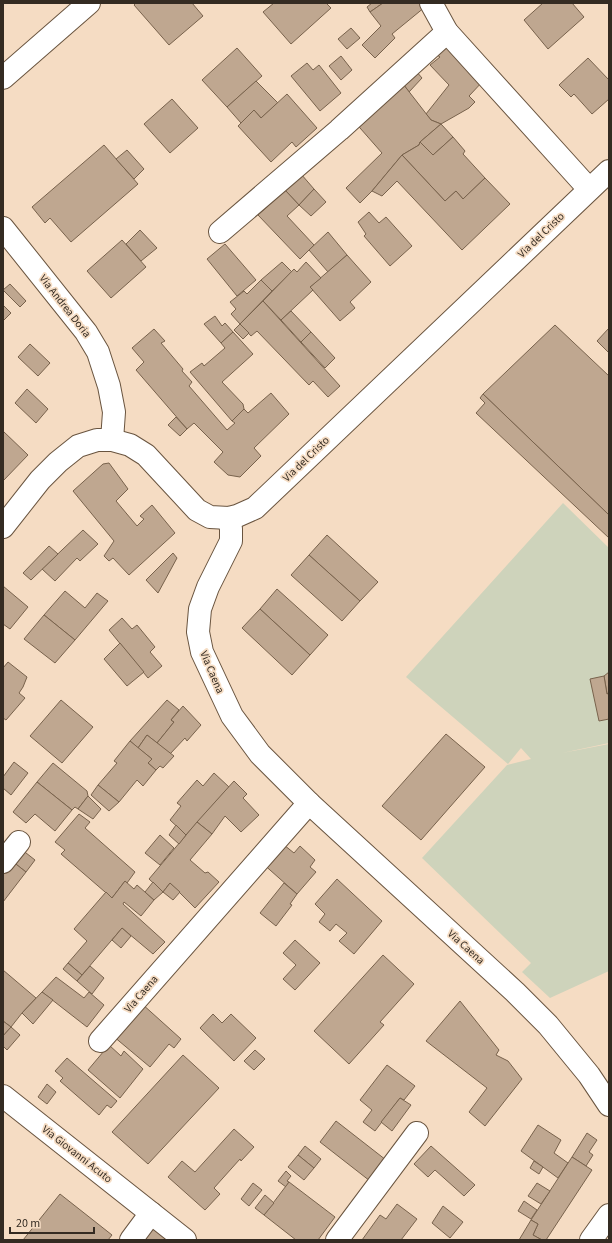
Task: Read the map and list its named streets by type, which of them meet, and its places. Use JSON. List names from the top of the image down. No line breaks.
{"streets":{"street":["Via del Cristo","Via Andrea Doria","Via Caena","Via Giovanni Acuto"]},"crossings":[["Via del Cristo","Via Andrea Doria"],["Via del Cristo","Via Caena"]],"scale_bar":"20 m"}
